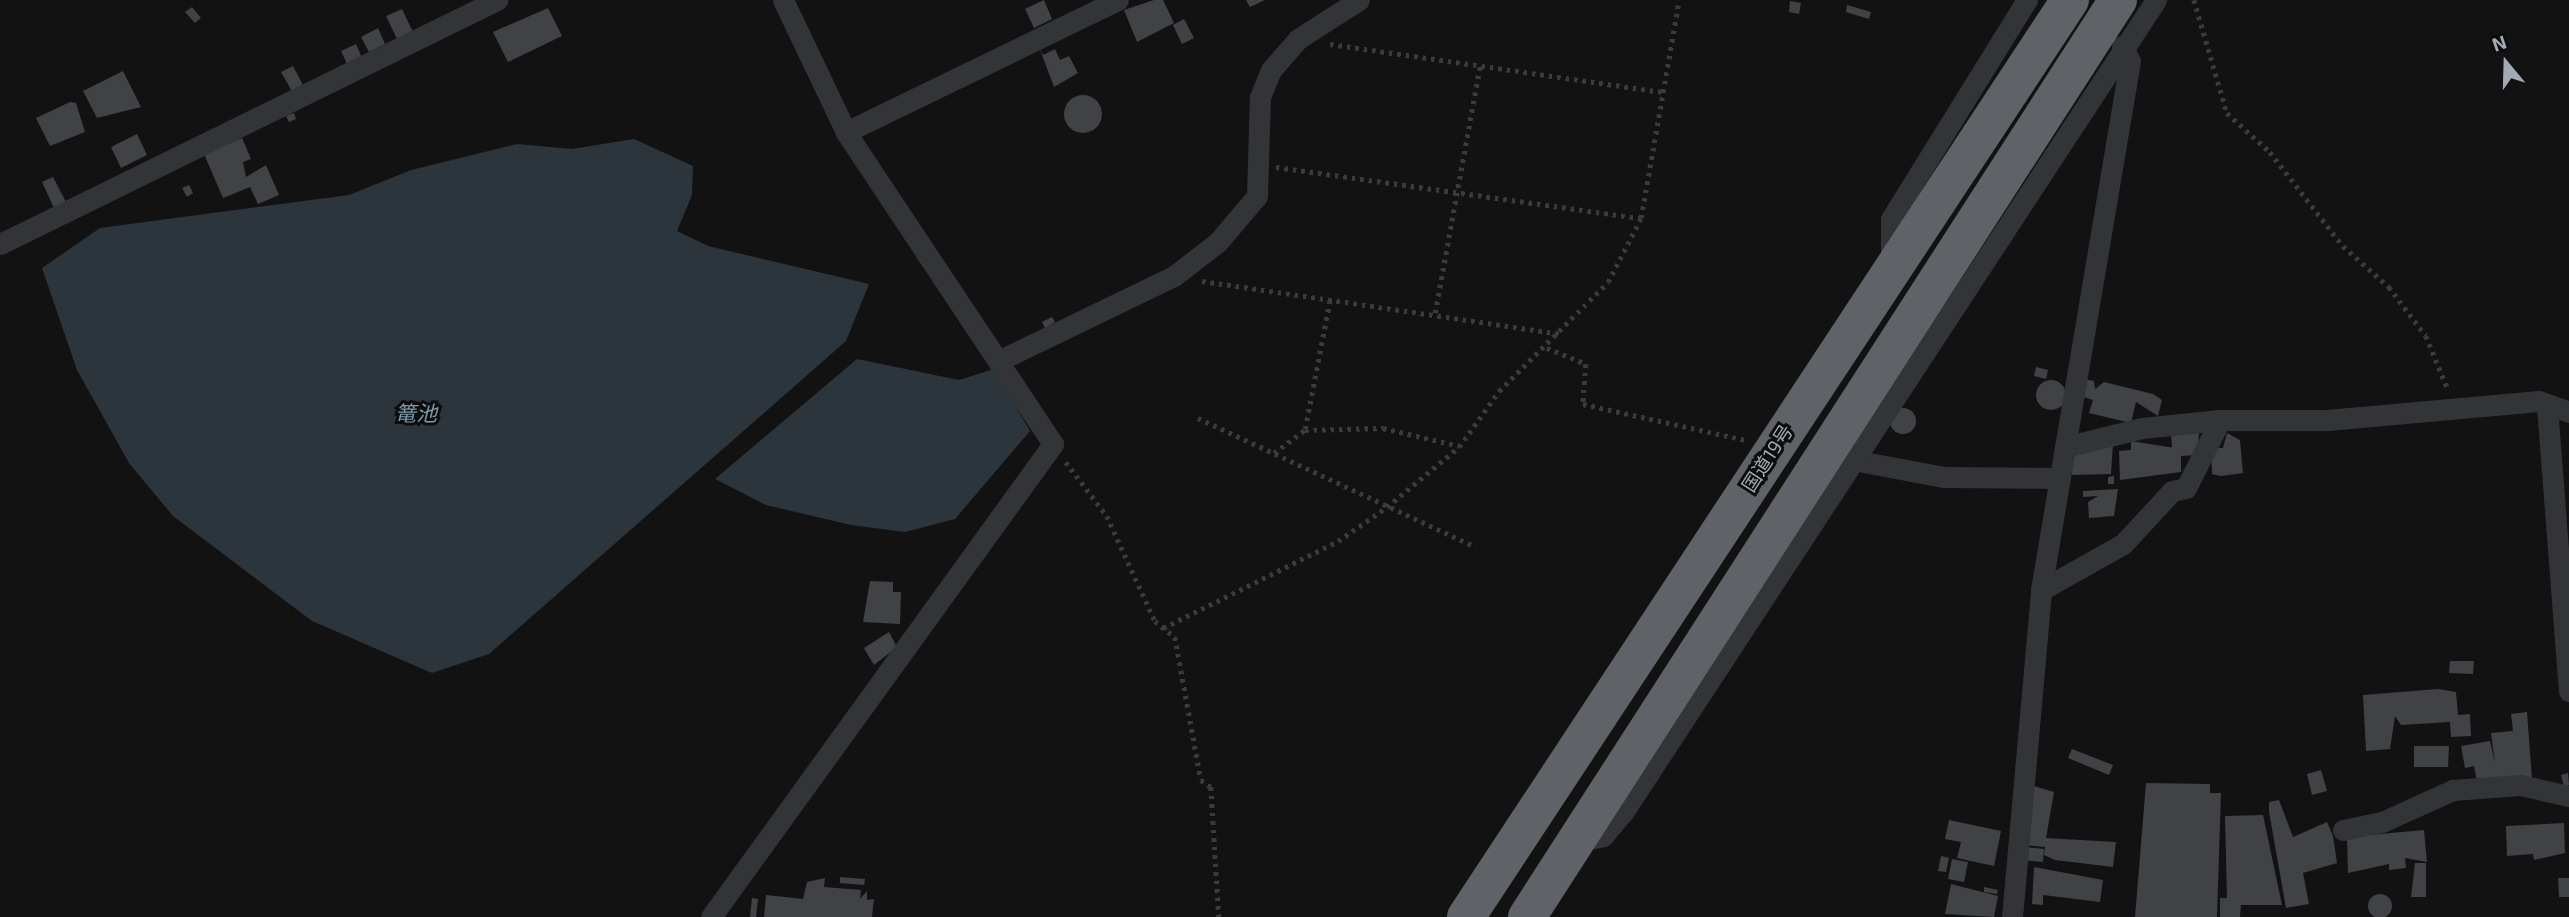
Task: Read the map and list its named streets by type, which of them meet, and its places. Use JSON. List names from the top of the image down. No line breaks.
{"streets":{"highway":["国道19号"]},"water":["篭池"],"north":"top"}
